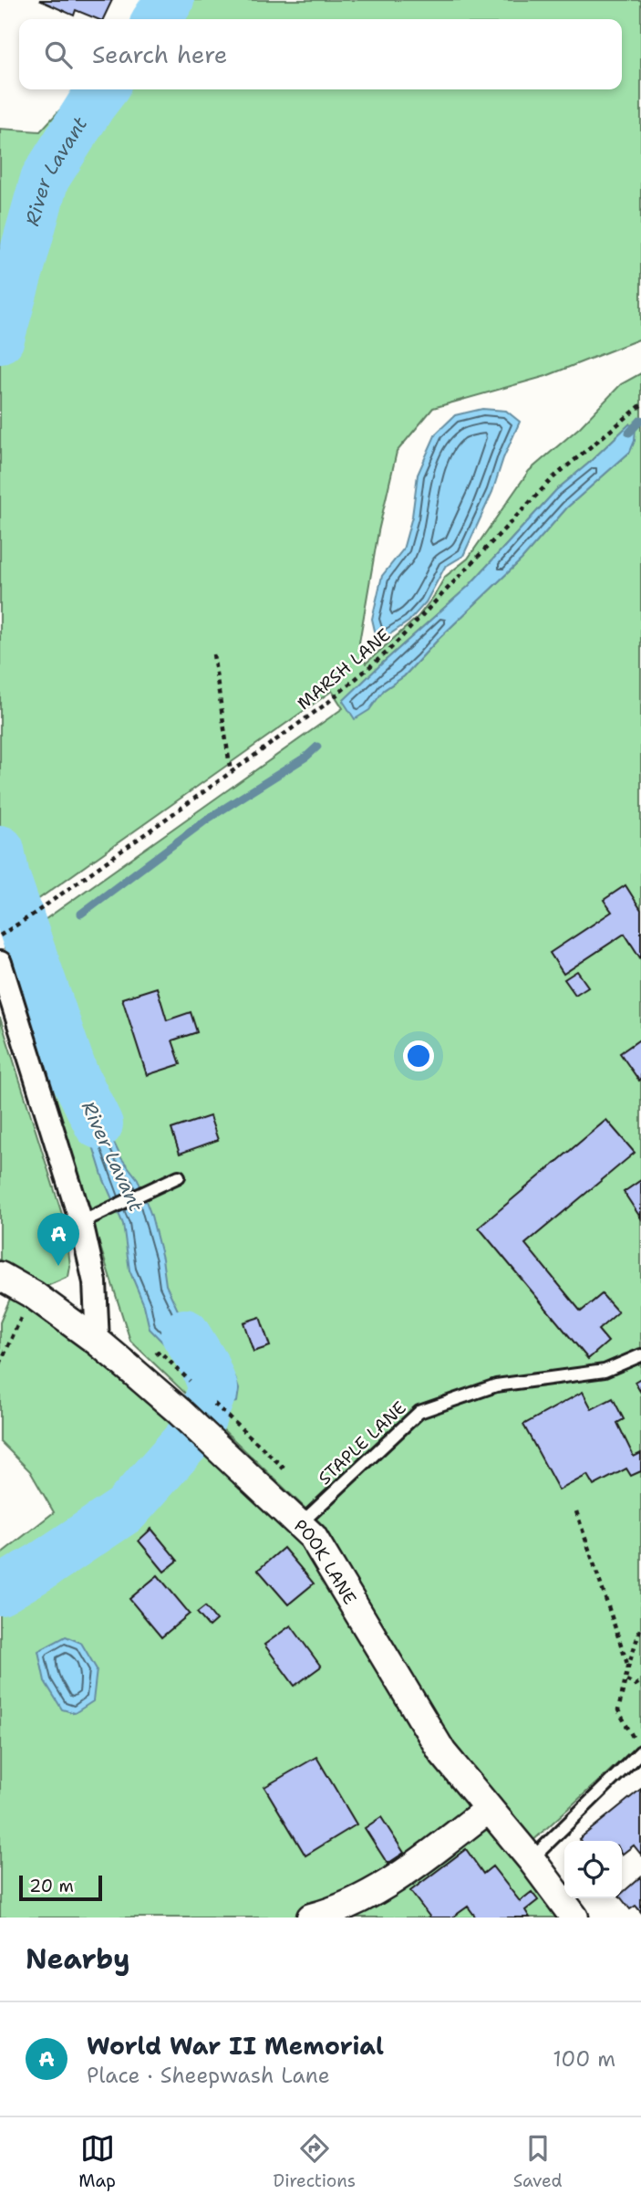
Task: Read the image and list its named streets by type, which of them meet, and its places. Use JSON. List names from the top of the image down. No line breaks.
{"streets":{"street":["POOK LANE"],"lane":["STAPLE LANE"],"path":["MARSH LANE"]},"crossings":[["STAPLE LANE","POOK LANE"]],"water":["River Lavant"],"scale_bar":"20 m","page":{"search":"Search here","pins":"A","scale":"20 m","heading":"Nearby","list":[{"mark":"A","name":"World War II Memorial","note":"Place · Sheepwash Lane","value":"100 m"}],"nav":["Map","Directions","Saved"]}}
